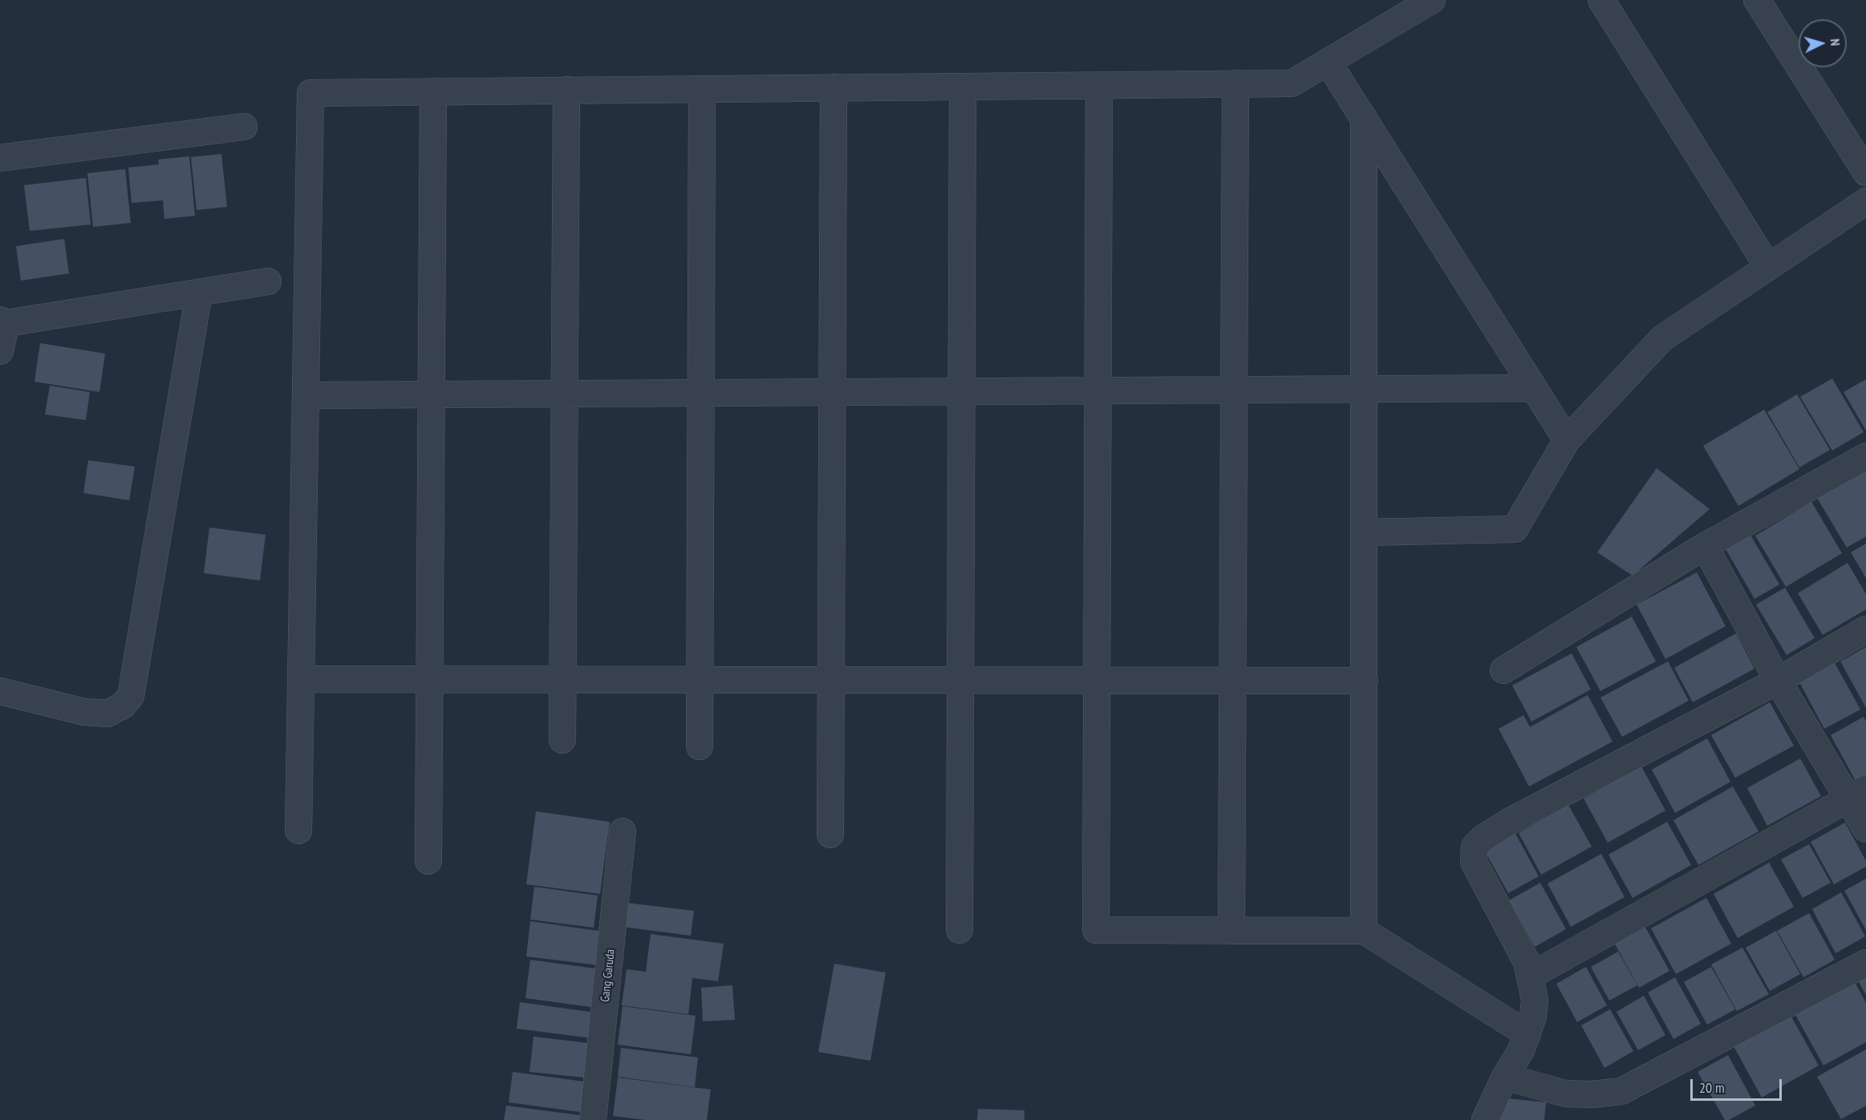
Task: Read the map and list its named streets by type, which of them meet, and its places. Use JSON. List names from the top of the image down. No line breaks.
{"streets":{"street":["Gang Garuda"]},"scale_bar":"20 m","north":"right"}
